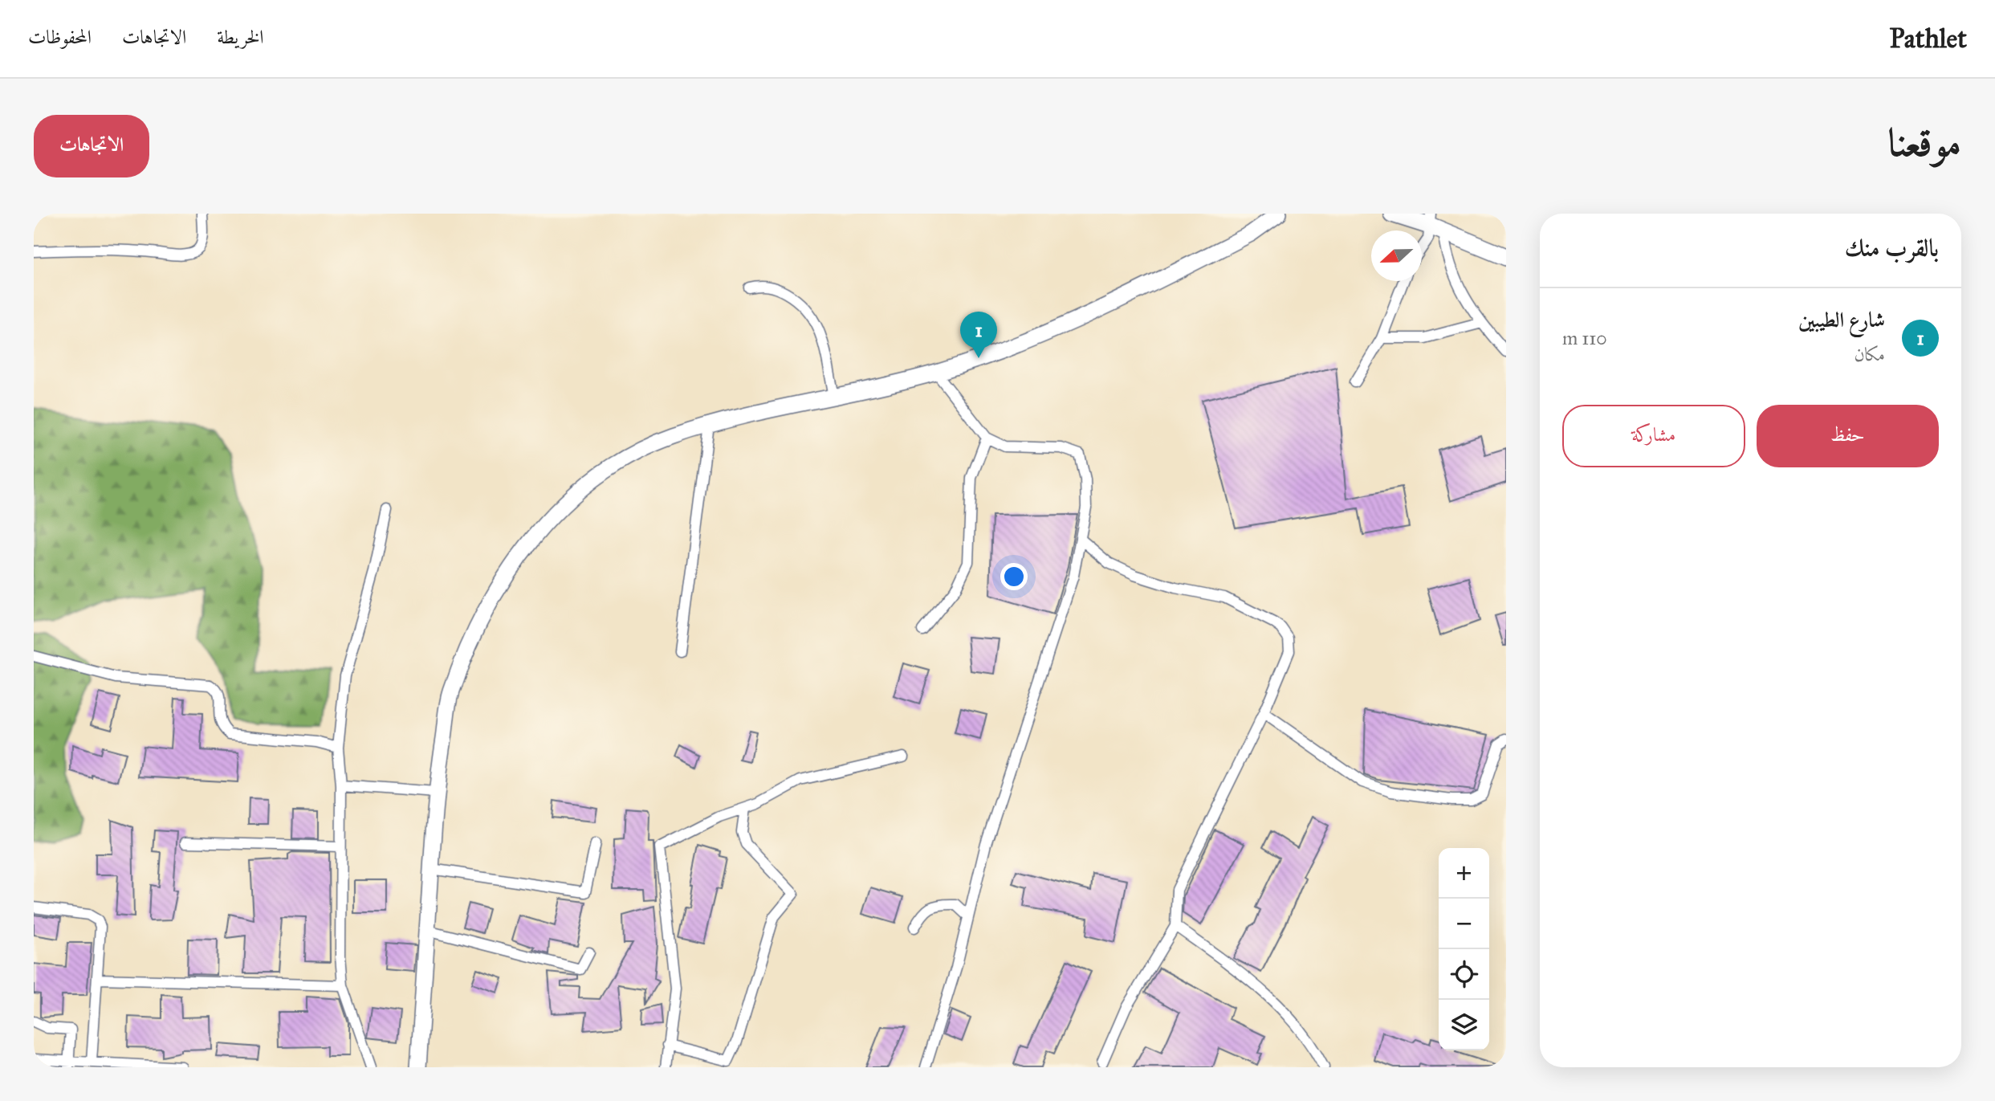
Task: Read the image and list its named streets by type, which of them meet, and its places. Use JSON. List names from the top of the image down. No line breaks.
{"north":"left","page":{"header":"Pathlet","nav":["الخريطة","الاتجاهات","المحفوظات"],"title":"موقعنا","buttons":["الاتجاهات",["حفظ","مشاركة"]],"heading":"بالقرب منك","list":[{"mark":"1","name":"شارع الطيبين","note":"مكان","value":"110 m"}],"pins":"1","map_buttons":["+","−"]}}
